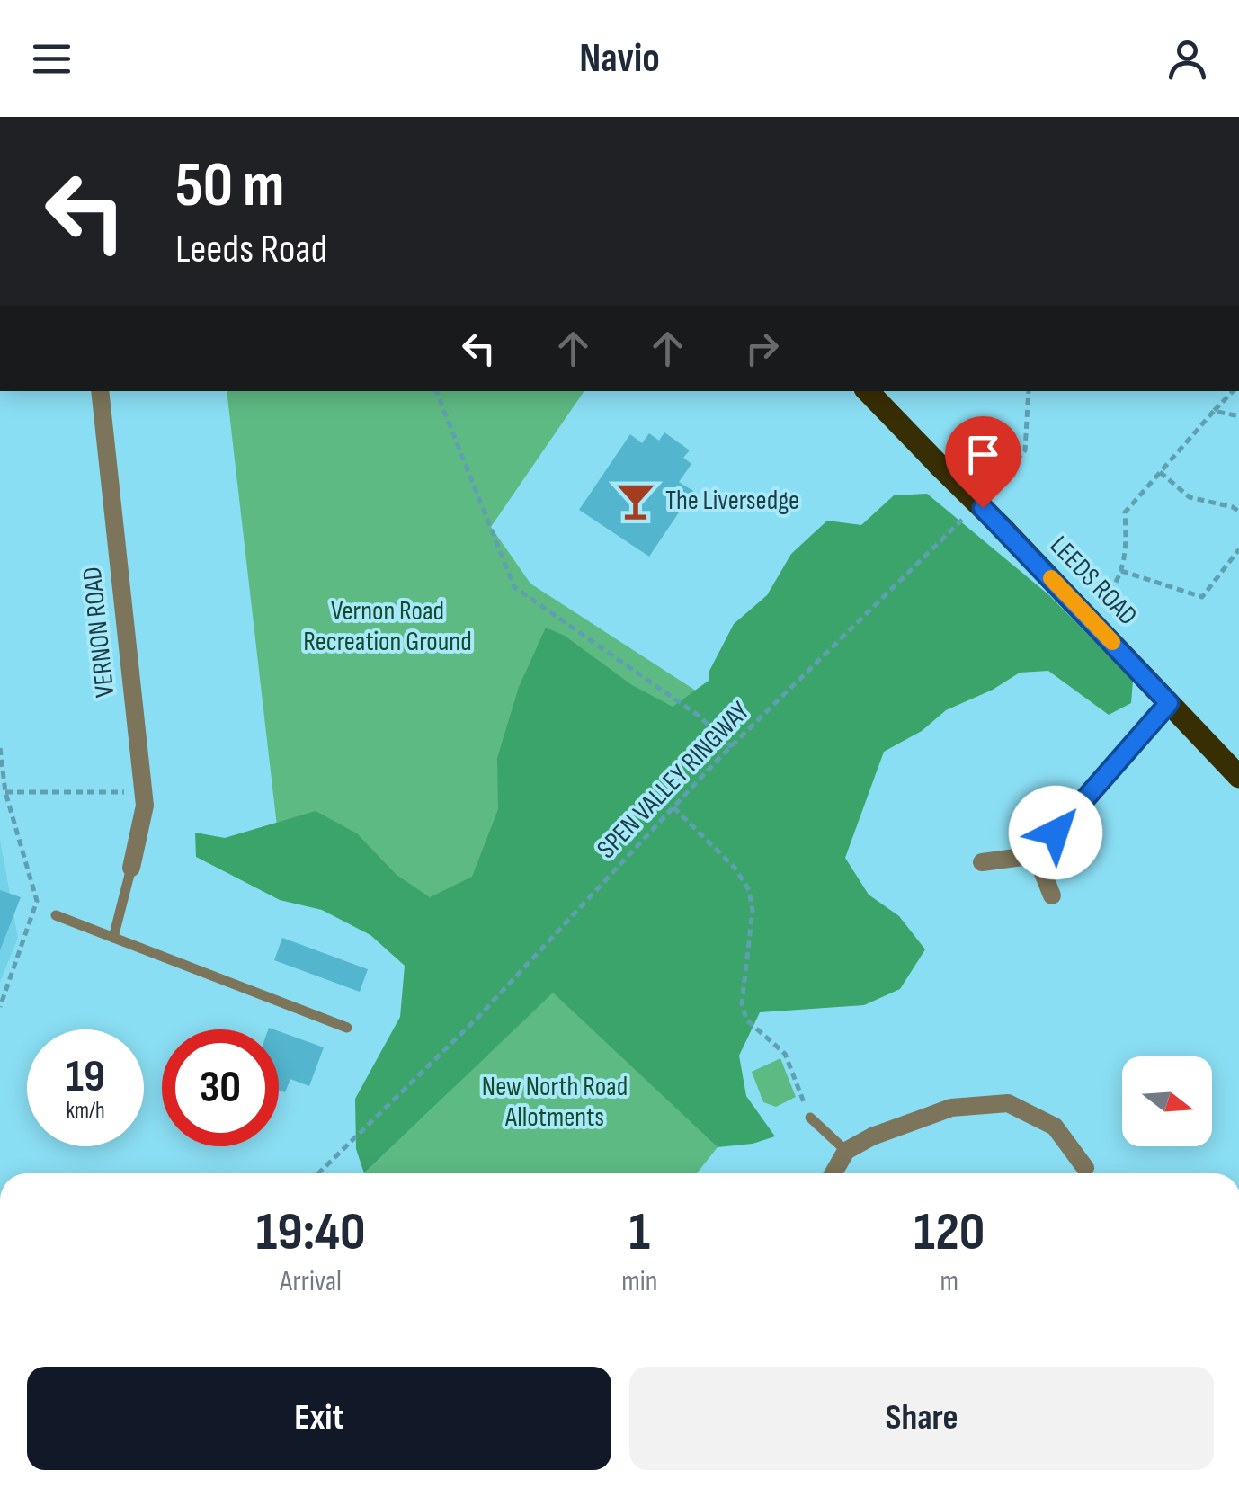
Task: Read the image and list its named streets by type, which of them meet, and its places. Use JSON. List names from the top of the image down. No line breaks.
{"streets":{"main road":["LEEDS ROAD"],"street":["VERNON ROAD"],"path":["SPEN VALLEY RINGWAY"]},"parks":["Vernon Road Recreation Ground","New North Road Allotments"],"places":{"bar":["The Liversedge"]},"north":"right","page":{"header":"Navio","turn":["50 m","Leeds Road"],"speed":"19 km/h","limit":"30","eta":["19:40","Arrival","1","min","120","m"],"buttons":["Exit","Share"]}}
